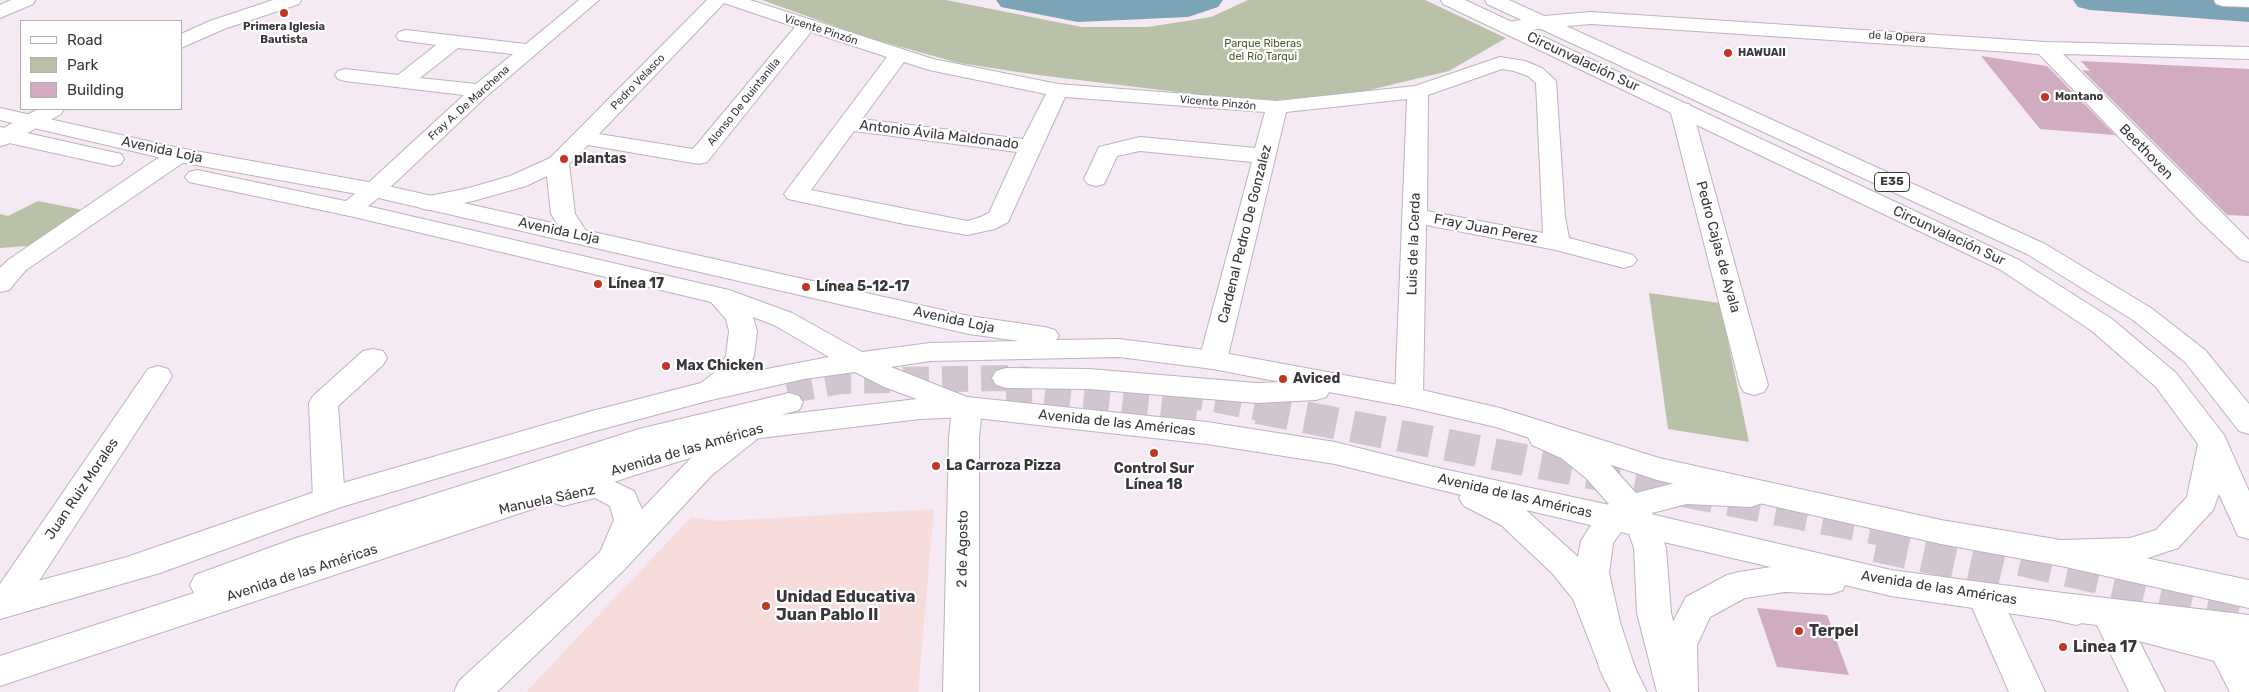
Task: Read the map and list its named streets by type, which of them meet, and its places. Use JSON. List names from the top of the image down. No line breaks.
{"streets":{"main road":["Vicente Pinzón","de la Opera","Circunvalación Sur","Pedro Velasco","Alonso De Quintanilla","Fray A. De Marchena","Antonio Ávila Maldonado","Avenida Loja","Beethoven","E35","Fray Juan Perez","Cardenal Pedro De Gonzalez","Luis de la Cerda","Pedro Cajas de Ayala","Avenida de las Américas","Juan Ruiz Morales","Manuela Sáenz","2 de Agosto"]},"crossings":[["Vicente Pinzón","Alonso De Quintanilla"],["Vicente Pinzón","Fray Juan Perez"],["Vicente Pinzón","Cardenal Pedro De Gonzalez"],["Vicente Pinzón","Luis de la Cerda"],["de la Opera","Circunvalación Sur"],["de la Opera","Beethoven"],["Circunvalación Sur","Pedro Cajas de Ayala"],["Pedro Velasco","Alonso De Quintanilla"],["Pedro Velasco","Avenida Loja"],["Fray A. De Marchena","Avenida Loja"],["Avenida Loja","Avenida de las Américas"],["Avenida Loja","2 de Agosto"],["Fray Juan Perez","Luis de la Cerda"],["Cardenal Pedro De Gonzalez","Avenida de las Américas"],["Luis de la Cerda","Avenida de las Américas"],["Avenida de las Américas","Juan Ruiz Morales"],["Avenida de las Américas","Manuela Sáenz"],["Avenida de las Américas","2 de Agosto"]],"parks":["Parque Riberas del Río Tarqui"],"places":["Primera Iglesia Bautista","HAWUAII","Montano","plantas","Línea 17","Línea 5-12-17","Max Chicken","Aviced","Control Sur Línea 18","La Carroza Pizza","Unidad Educativa Juan Pablo II","Terpel","Linea 17"],"legend":["Road","Park","Building"]}
